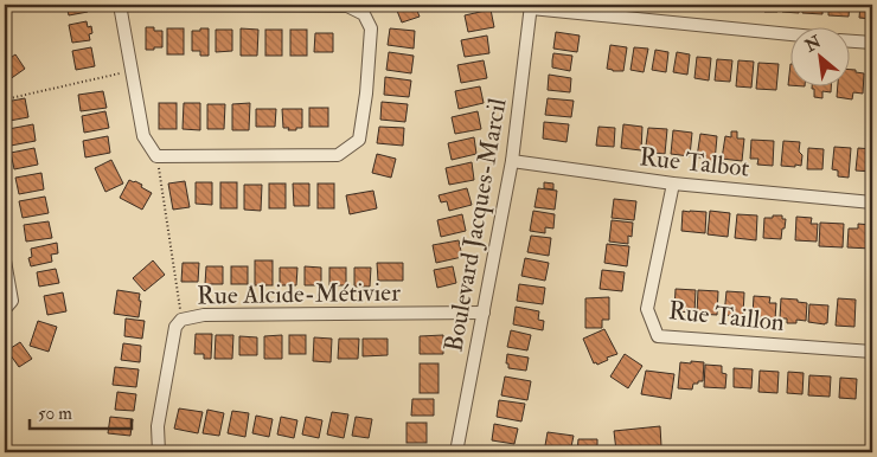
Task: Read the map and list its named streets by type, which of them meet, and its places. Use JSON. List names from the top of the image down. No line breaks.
{"streets":{"street":["Rue Talbot","Boulevard Jacques-Marcil","Rue Alcide-Métivier","Rue Taillon"]},"crossings":[["Rue Talbot","Boulevard Jacques-Marcil"],["Rue Talbot","Rue Taillon"],["Boulevard Jacques-Marcil","Rue Alcide-Métivier"]],"scale_bar":"50 m","north":"top left"}
